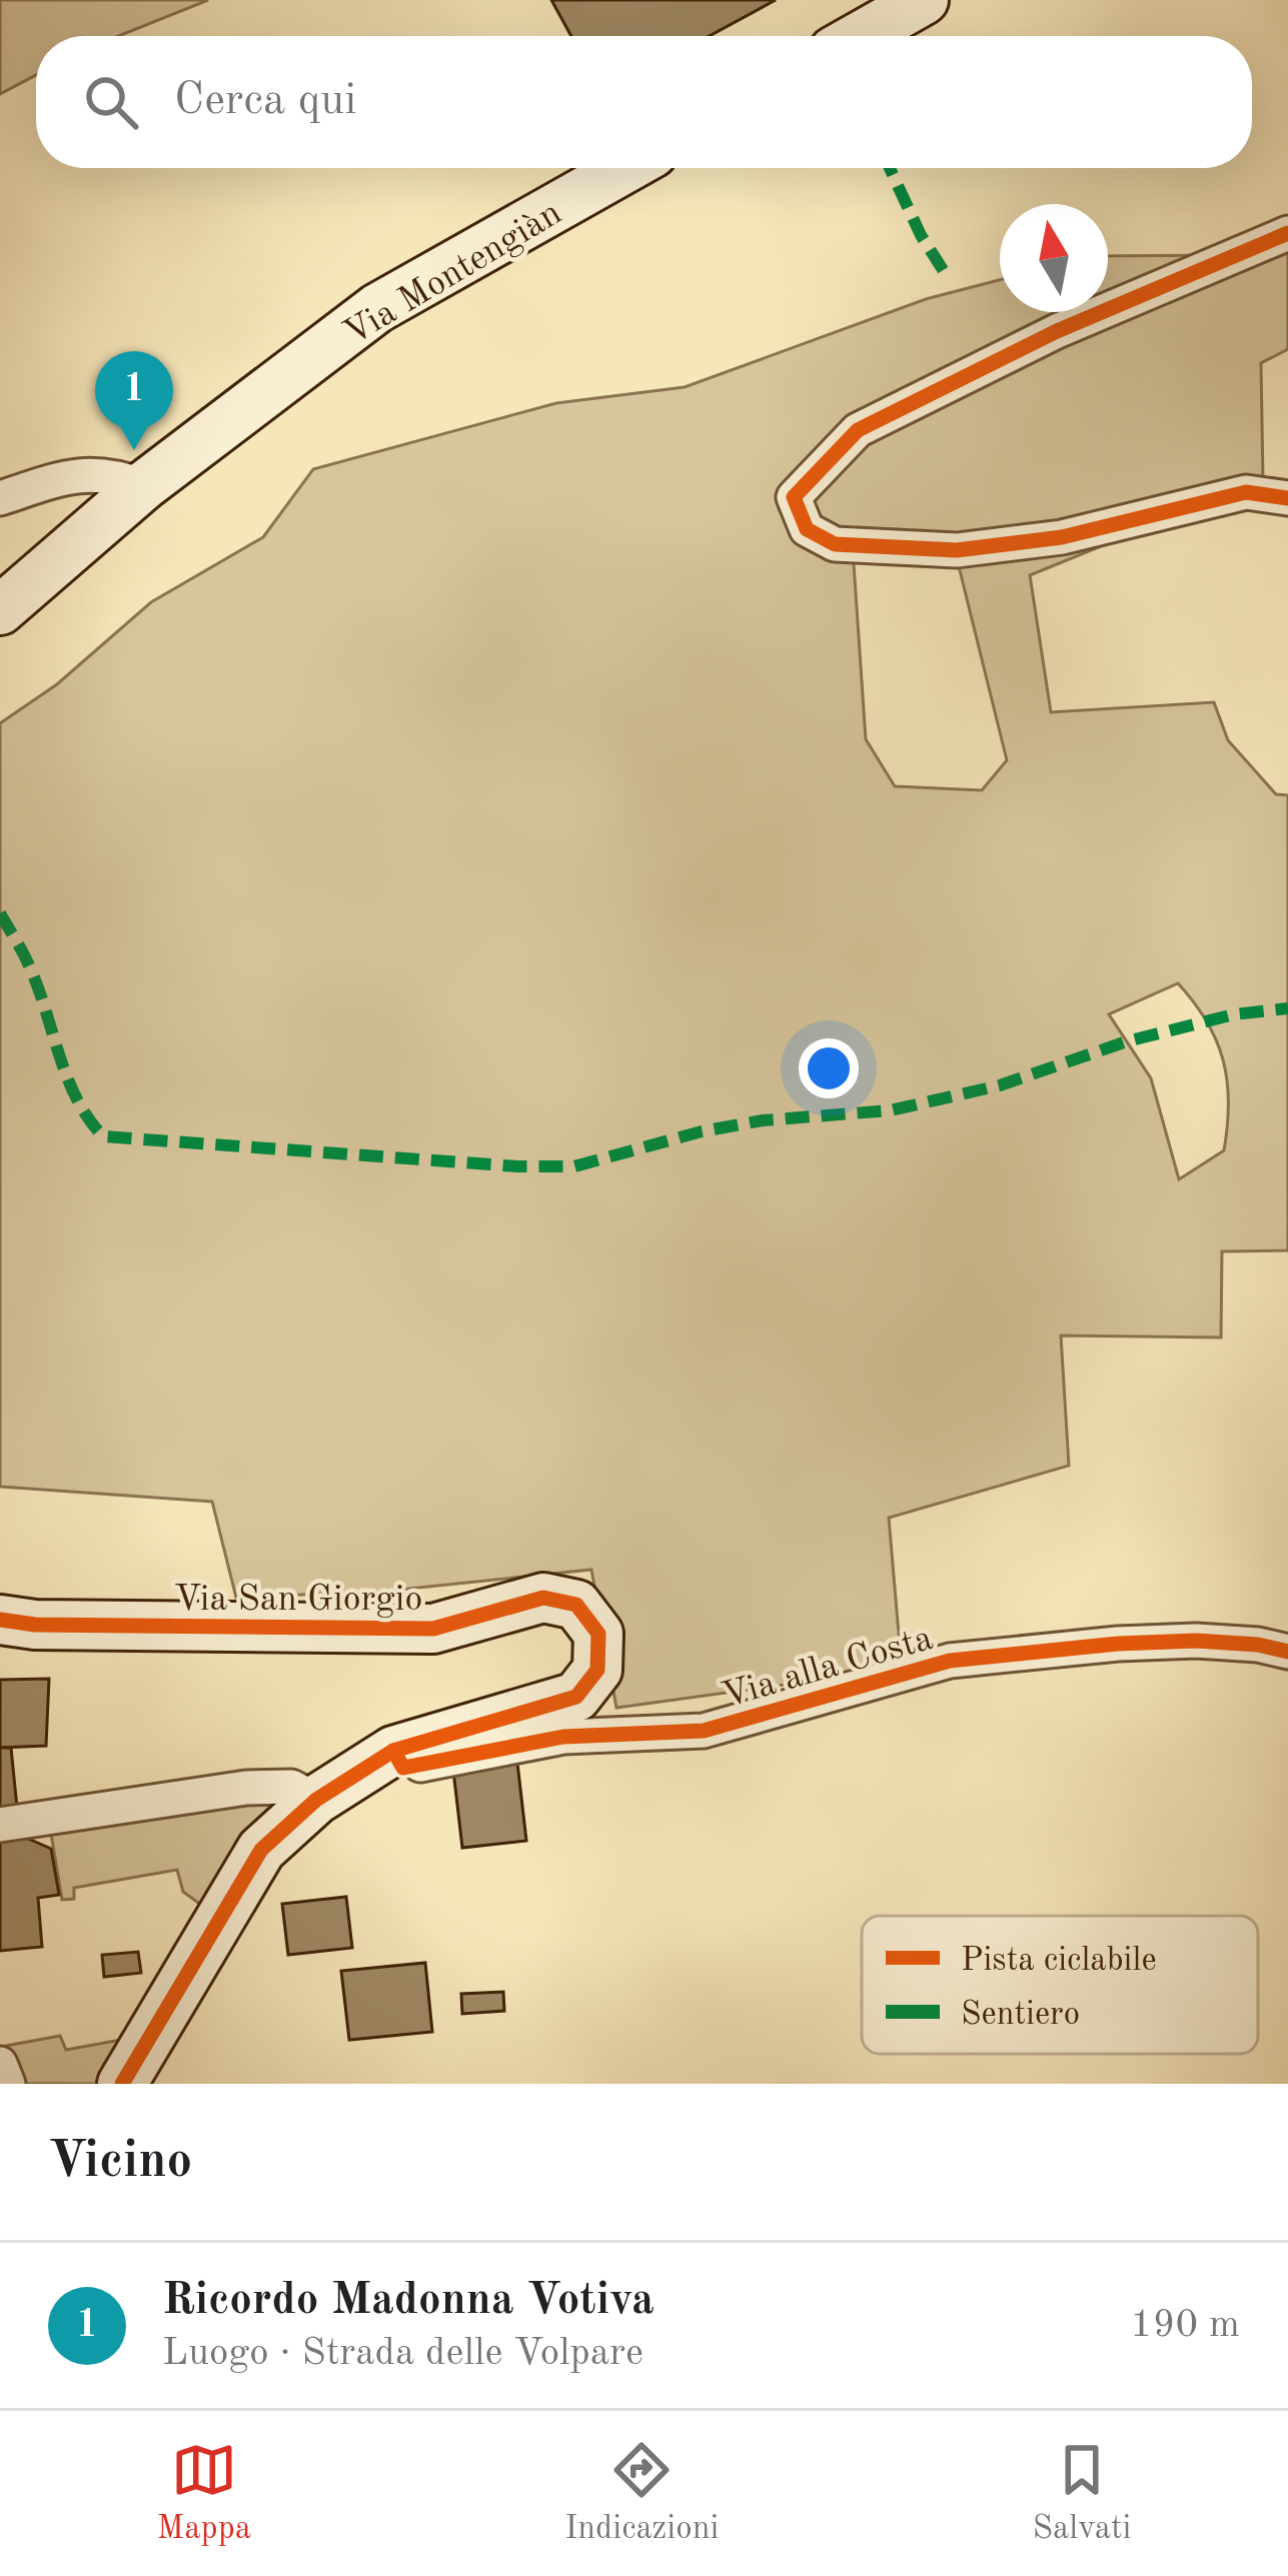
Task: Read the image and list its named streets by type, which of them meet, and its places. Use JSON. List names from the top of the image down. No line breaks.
{"streets":{"street":["Via Montengiàn","Via San Giorgio","Via alla Costa"]},"crossings":[["Via San Giorgio","Via alla Costa"]],"legend":["Pista ciclabile","Sentiero"],"north":"top","page":{"search":"Cerca qui","pins":"1","heading":"Vicino","list":[{"mark":"1","name":"Ricordo Madonna Votiva","note":"Luogo · Strada delle Volpare","value":"190 m"}],"nav":["Mappa","Indicazioni","Salvati"]}}
